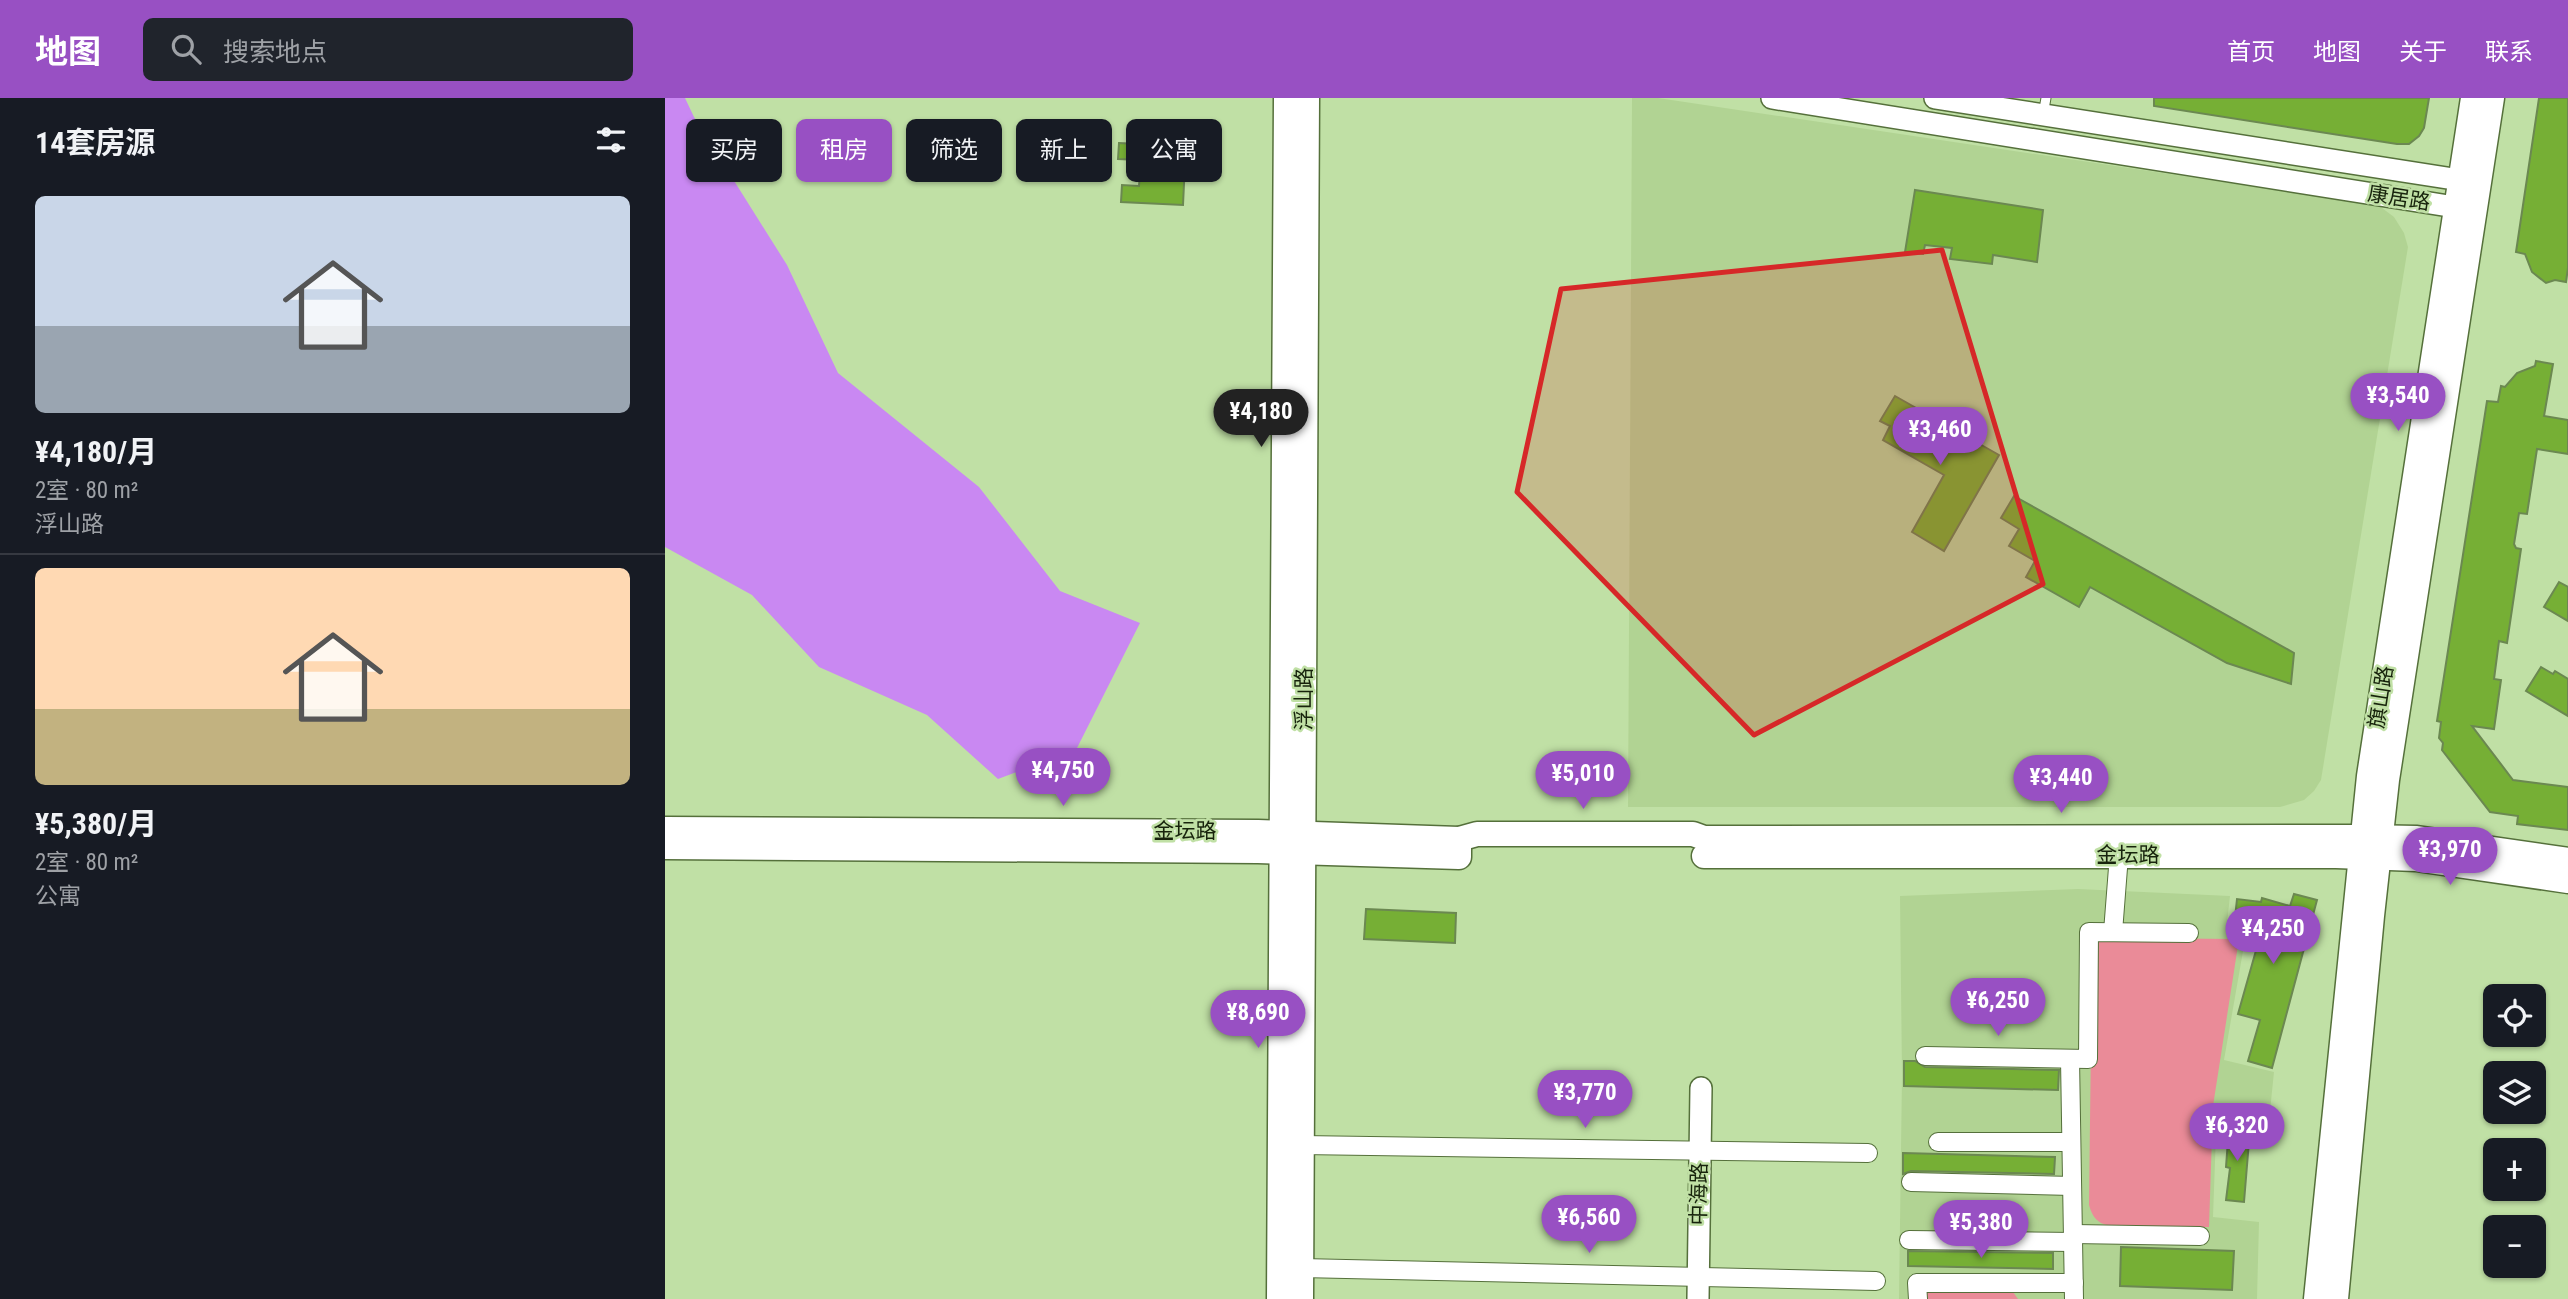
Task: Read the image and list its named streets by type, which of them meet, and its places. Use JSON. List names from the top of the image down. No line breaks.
{"streets":{"main road":["旗山路","浮山路","金坛路"],"street":["康居路","中海路"]},"crossings":[["康居路","旗山路"],["旗山路","金坛路"],["浮山路","金坛路"]],"page":{"header":"地图","search":"搜索地点","nav":["首页","地图","关于","联系"],"heading":"14套房源","chip":["买房","租房","筛选","新上","公寓"],"list":[{"name":"¥4,180/月","note":"2室 · 80 m² · 浮山路"},{"name":"¥5,380/月","note":"2室 · 80 m² · 公寓"}],"price":["¥3,540","¥4,180","¥3,460","¥4,750","¥5,010","¥3,440","¥3,970","¥4,250","¥6,250","¥8,690","¥3,770","¥6,320","¥6,560","¥5,380"],"map_buttons":["+","−"]}}
